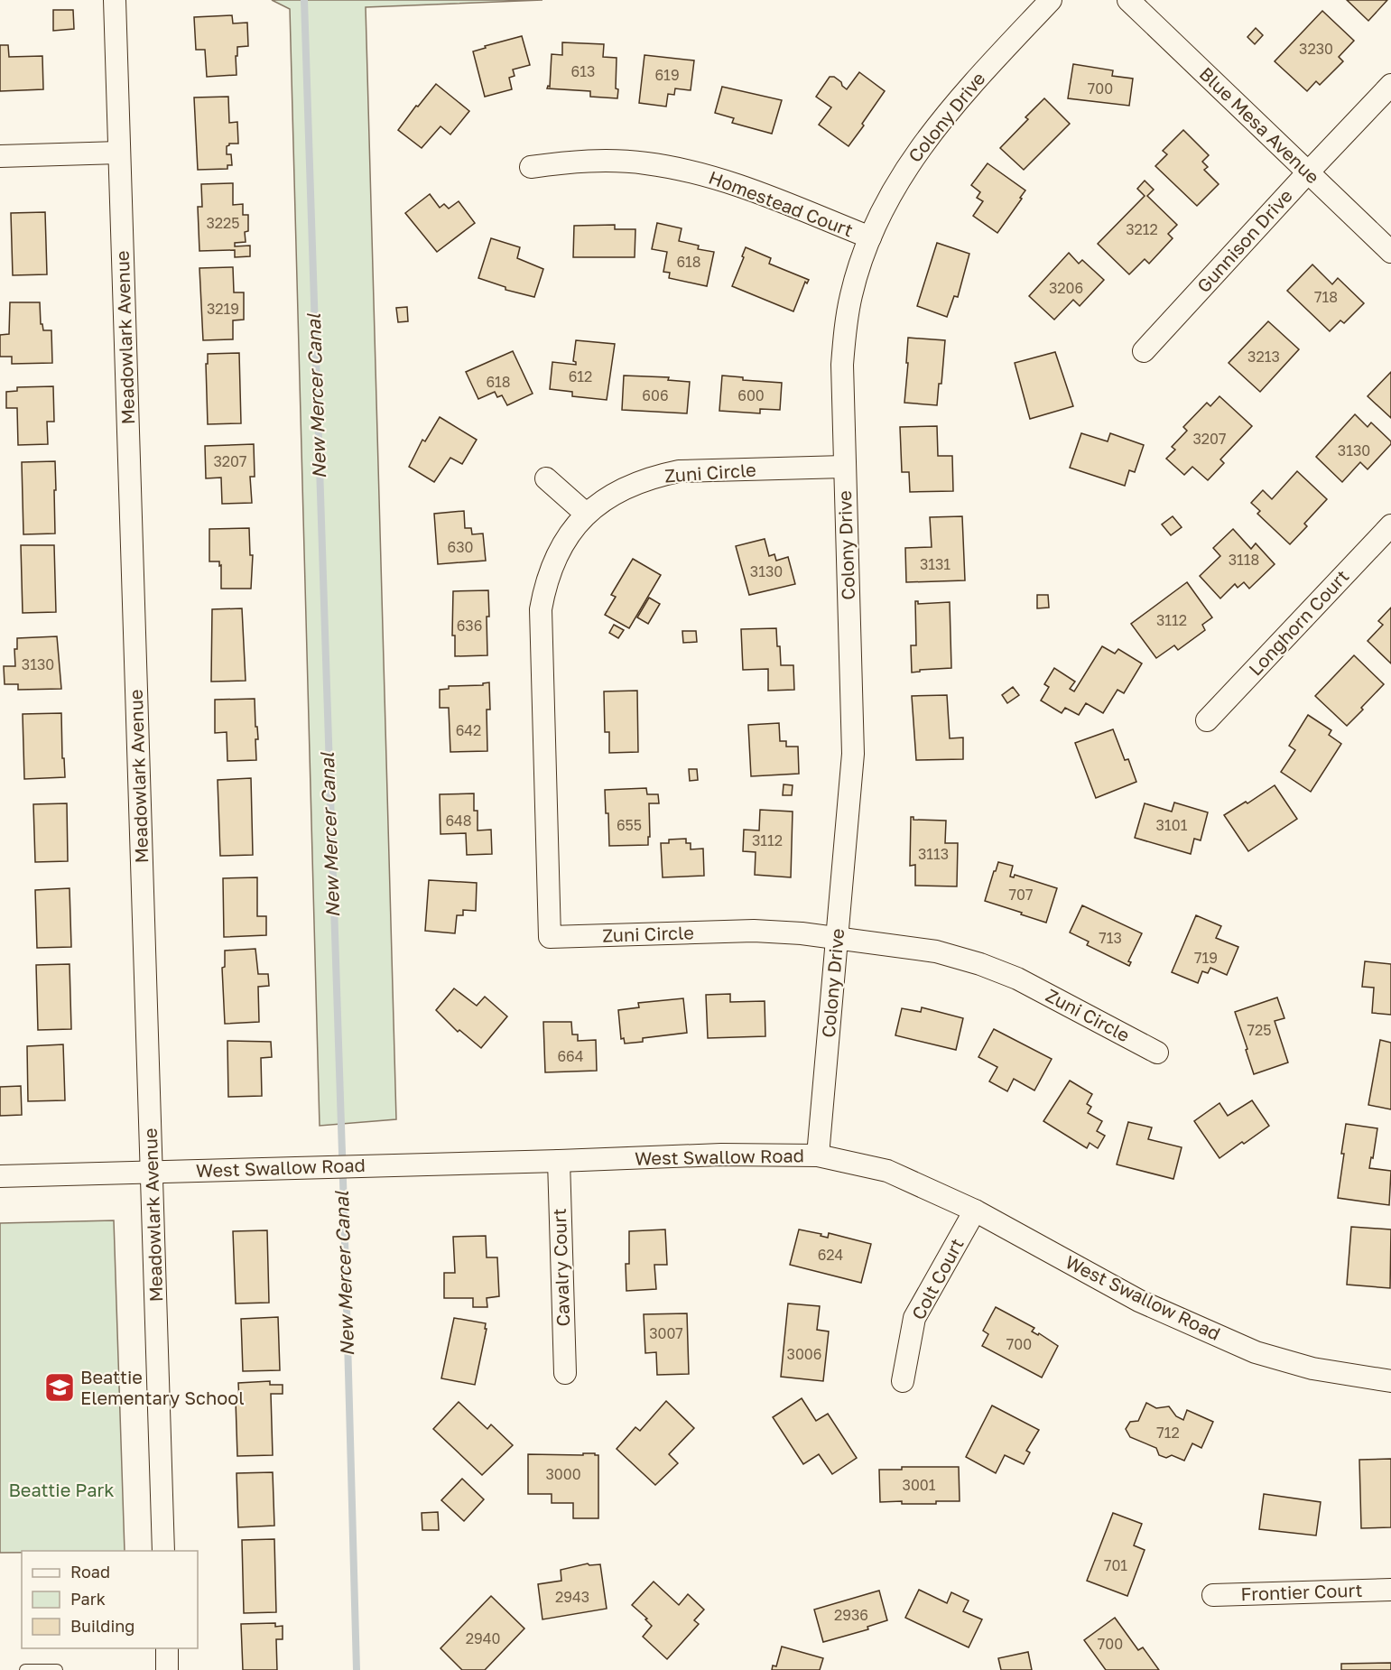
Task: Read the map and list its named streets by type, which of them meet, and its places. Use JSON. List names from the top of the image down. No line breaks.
{"streets":{"street":["Colony Drive","Blue Mesa Avenue","Homestead Court","Gunnison Drive","Meadowlark Avenue","Zuni Circle","Longhorn Court","West Swallow Road","Cavalry Court","Colt Court","Frontier Court"]},"crossings":[["Colony Drive","Homestead Court"],["Colony Drive","Zuni Circle"],["Colony Drive","West Swallow Road"],["Blue Mesa Avenue","Gunnison Drive"],["Meadowlark Avenue","West Swallow Road"],["West Swallow Road","Cavalry Court"],["West Swallow Road","Colt Court"]],"water":["New Mercer Canal"],"parks":["Beattie Park"],"places":{"school or university":["Beattie Elementary School"]},"house_numbers":["3230","613","619","700","3225","3212","618","3206","718","3219","3213","612","618","606","600","3207","3130","3207","630","3118","3131","3130","3112","636","3130","642","648","655","3101","3112","3113","707","713","719","725","664","624","3007","700","3006","712","3000","3001","701","2943","2936","2940","700"],"legend":["Road","Park","Building"]}
